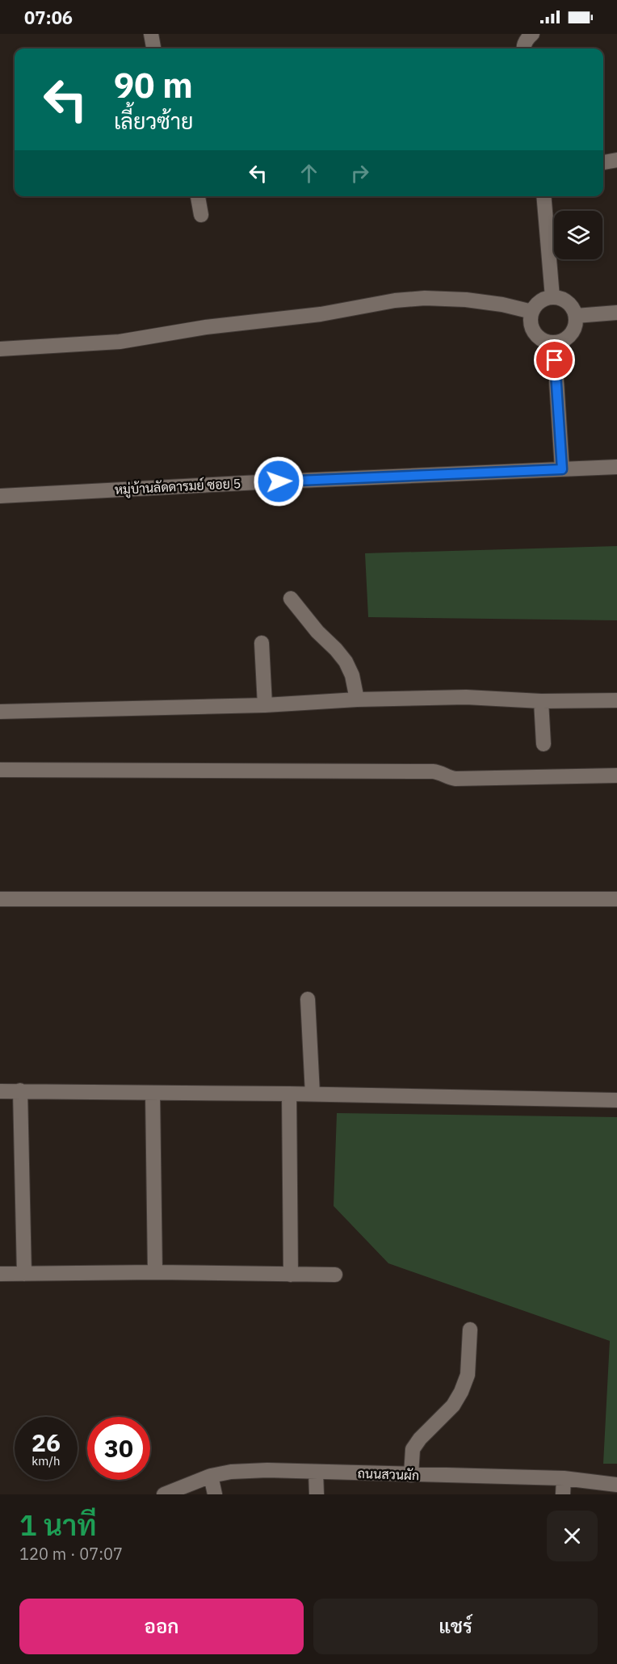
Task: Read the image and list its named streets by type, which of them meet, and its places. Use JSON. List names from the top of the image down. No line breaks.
{"streets":{"street":["หมู่บ้านลัดดารมย์ ซอย 5","ถนนสวนผัก"]},"page":{"status":"07:06","turn":["90 m","เลี้ยวซ้าย"],"speed":"26 km/h","limit":"30","heading":["1 นาที","120 m · 07:07"],"buttons":["ออก","แชร์"]}}
